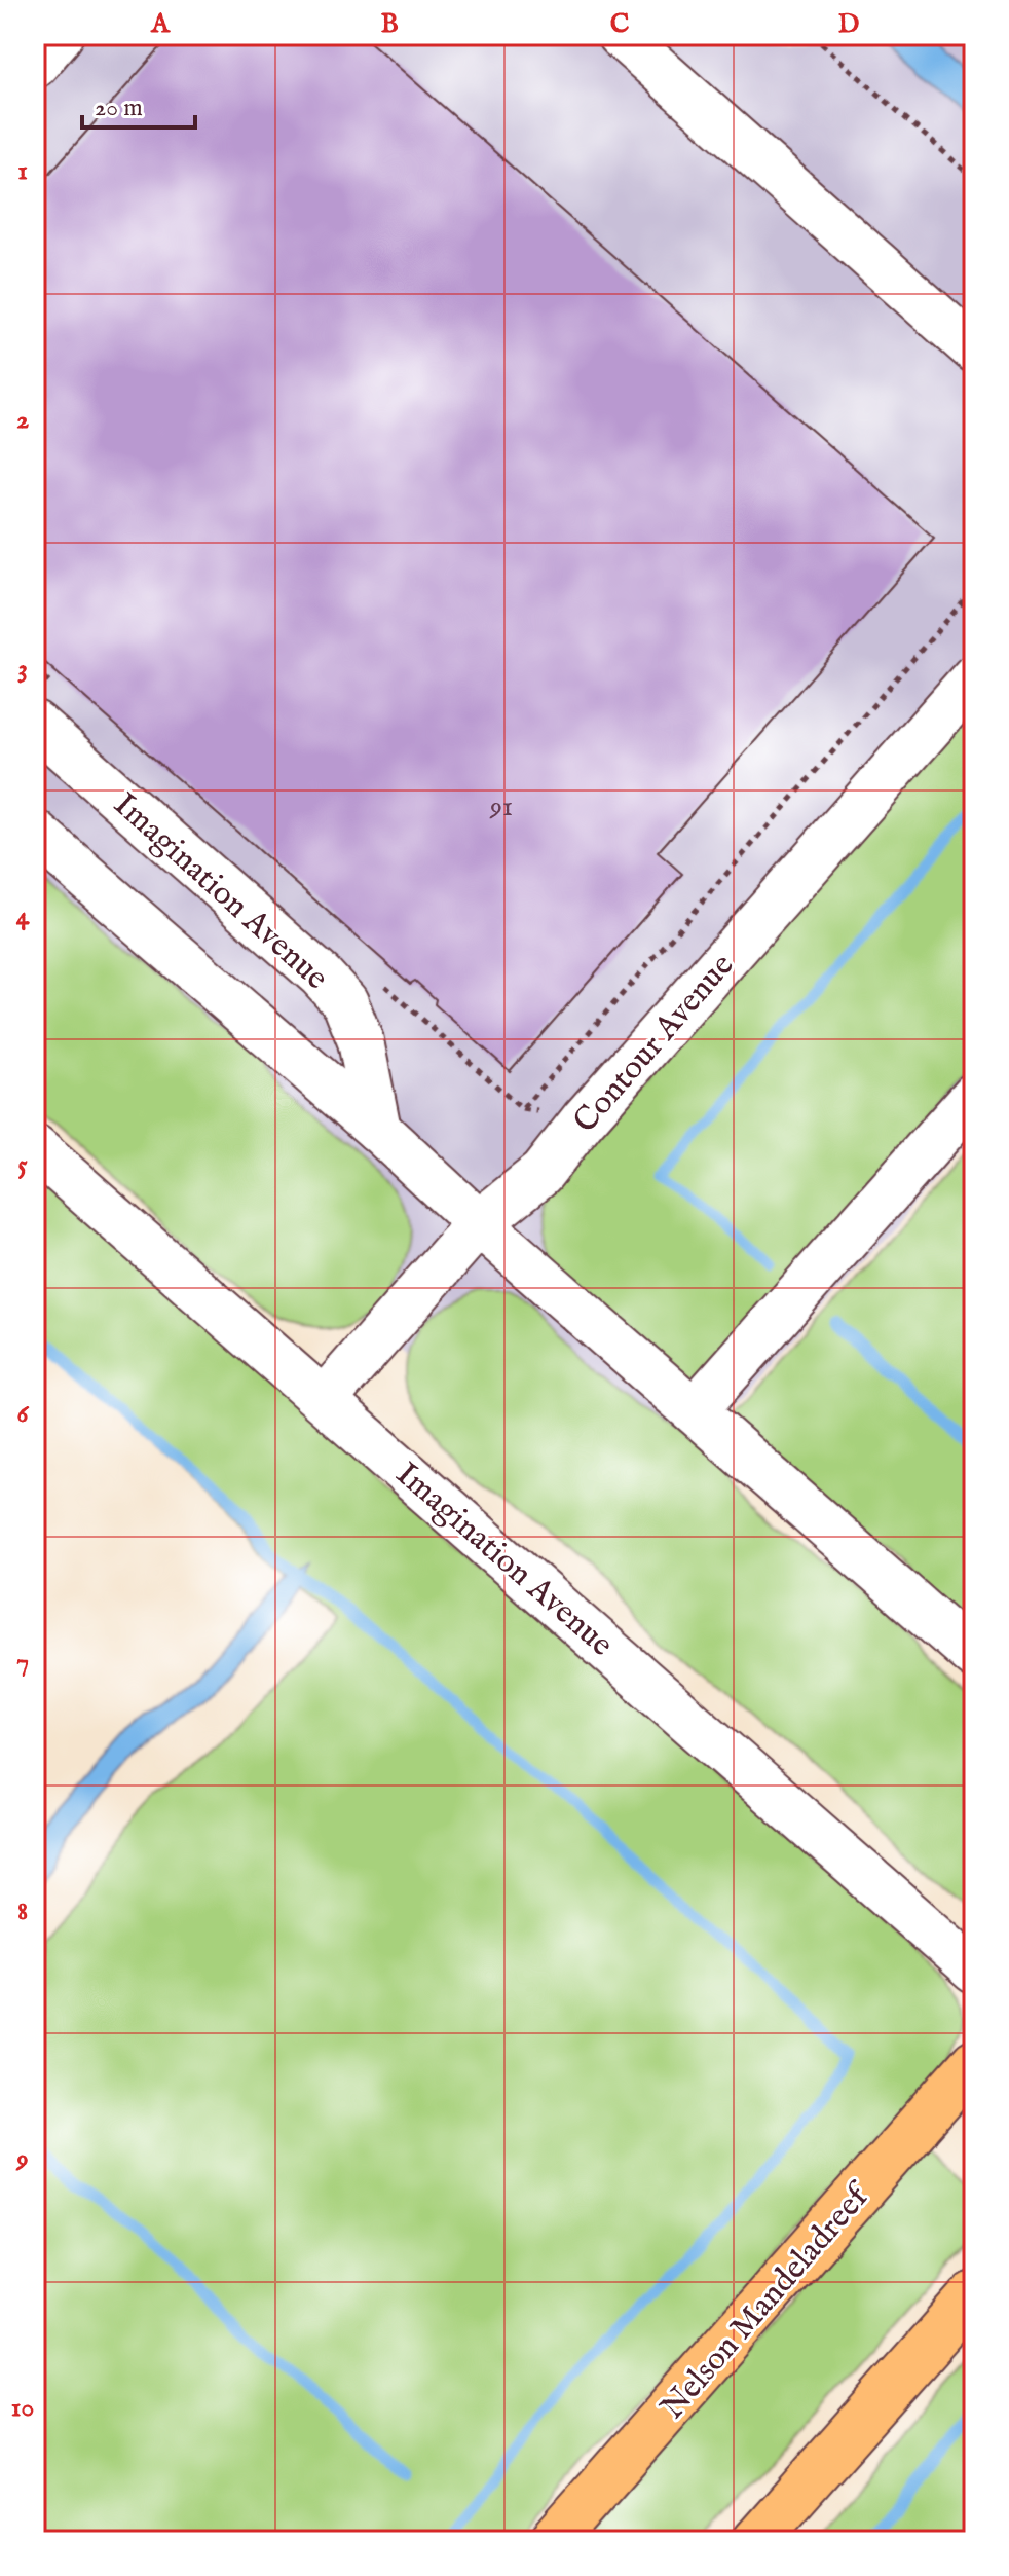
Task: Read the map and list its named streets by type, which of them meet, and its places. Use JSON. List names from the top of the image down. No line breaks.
{"streets":{"main road":["Nelson Mandeladreef"],"street":["Imagination Avenue","Contour Avenue"]},"crossings":[["Imagination Avenue","Contour Avenue"]],"house_numbers":["91"],"scale_bar":"20 m","grid":{"columns":["A","B","C","D"],"rows":["1","2","3","4","5","6","7","8","9","10"]}}
